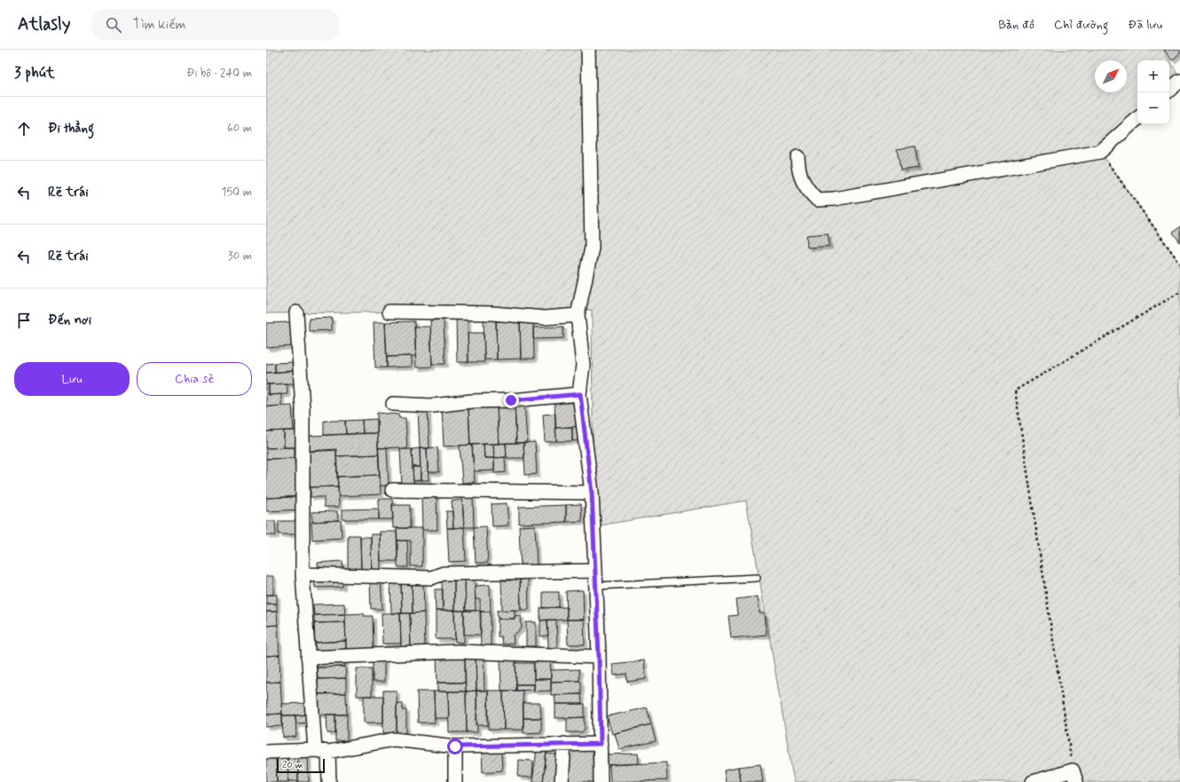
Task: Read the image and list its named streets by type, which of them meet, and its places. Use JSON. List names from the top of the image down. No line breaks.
{"scale_bar":"20 m","north":"top right","page":{"header":"Atlasly","search":"Tìm kiếm","nav":["Bản đồ","Chỉ đường","Đã lưu"],"heading":["3 phút","Đi bộ · 240 m"],"map_buttons":["+","−"],"list":[["Đi thẳng","60 m"],["Rẽ trái","150 m"],["Rẽ trái","30 m"],"Đến nơi"],"buttons":["Lưu","Chia sẻ"],"scale":"20 m"}}
